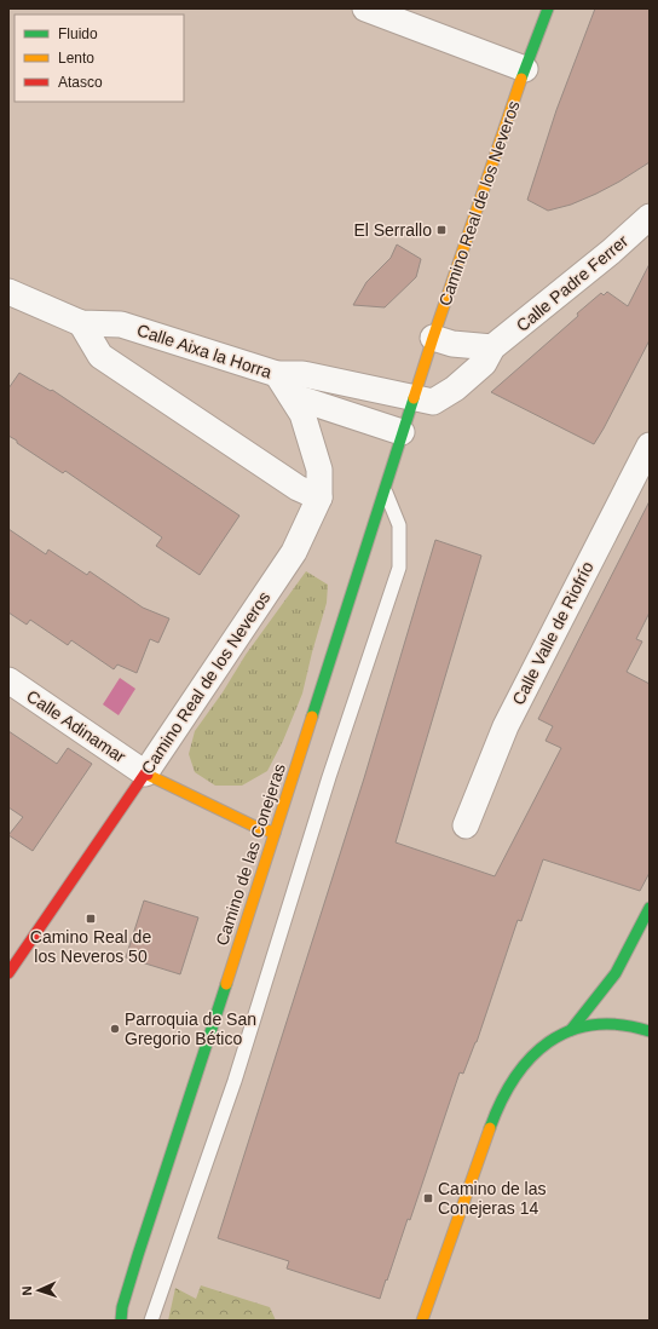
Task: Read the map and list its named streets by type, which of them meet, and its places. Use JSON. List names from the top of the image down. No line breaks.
{"streets":{"main road":["Camino Real de los Neveros","Calle Adinamar","Camino de las Conejeras"],"street":["Calle Padre Ferrer","Calle Aixa la Horra","Calle Valle de Riofrío"]},"crossings":[["Camino Real de los Neveros","Calle Padre Ferrer"],["Camino Real de los Neveros","Calle Aixa la Horra"],["Camino Real de los Neveros","Calle Adinamar"],["Camino Real de los Neveros","Camino de las Conejeras"],["Calle Padre Ferrer","Calle Aixa la Horra"],["Calle Padre Ferrer","Camino de las Conejeras"],["Calle Aixa la Horra","Camino de las Conejeras"],["Calle Adinamar","Camino de las Conejeras"]],"places":{"transit":["El Serrallo","Camino Real de los Neveros 50","Camino de las Conejeras 14"],"other":["Parroquia de San Gregorio Bético"]},"legend":["Fluido","Lento","Atasco"],"north":"left"}
